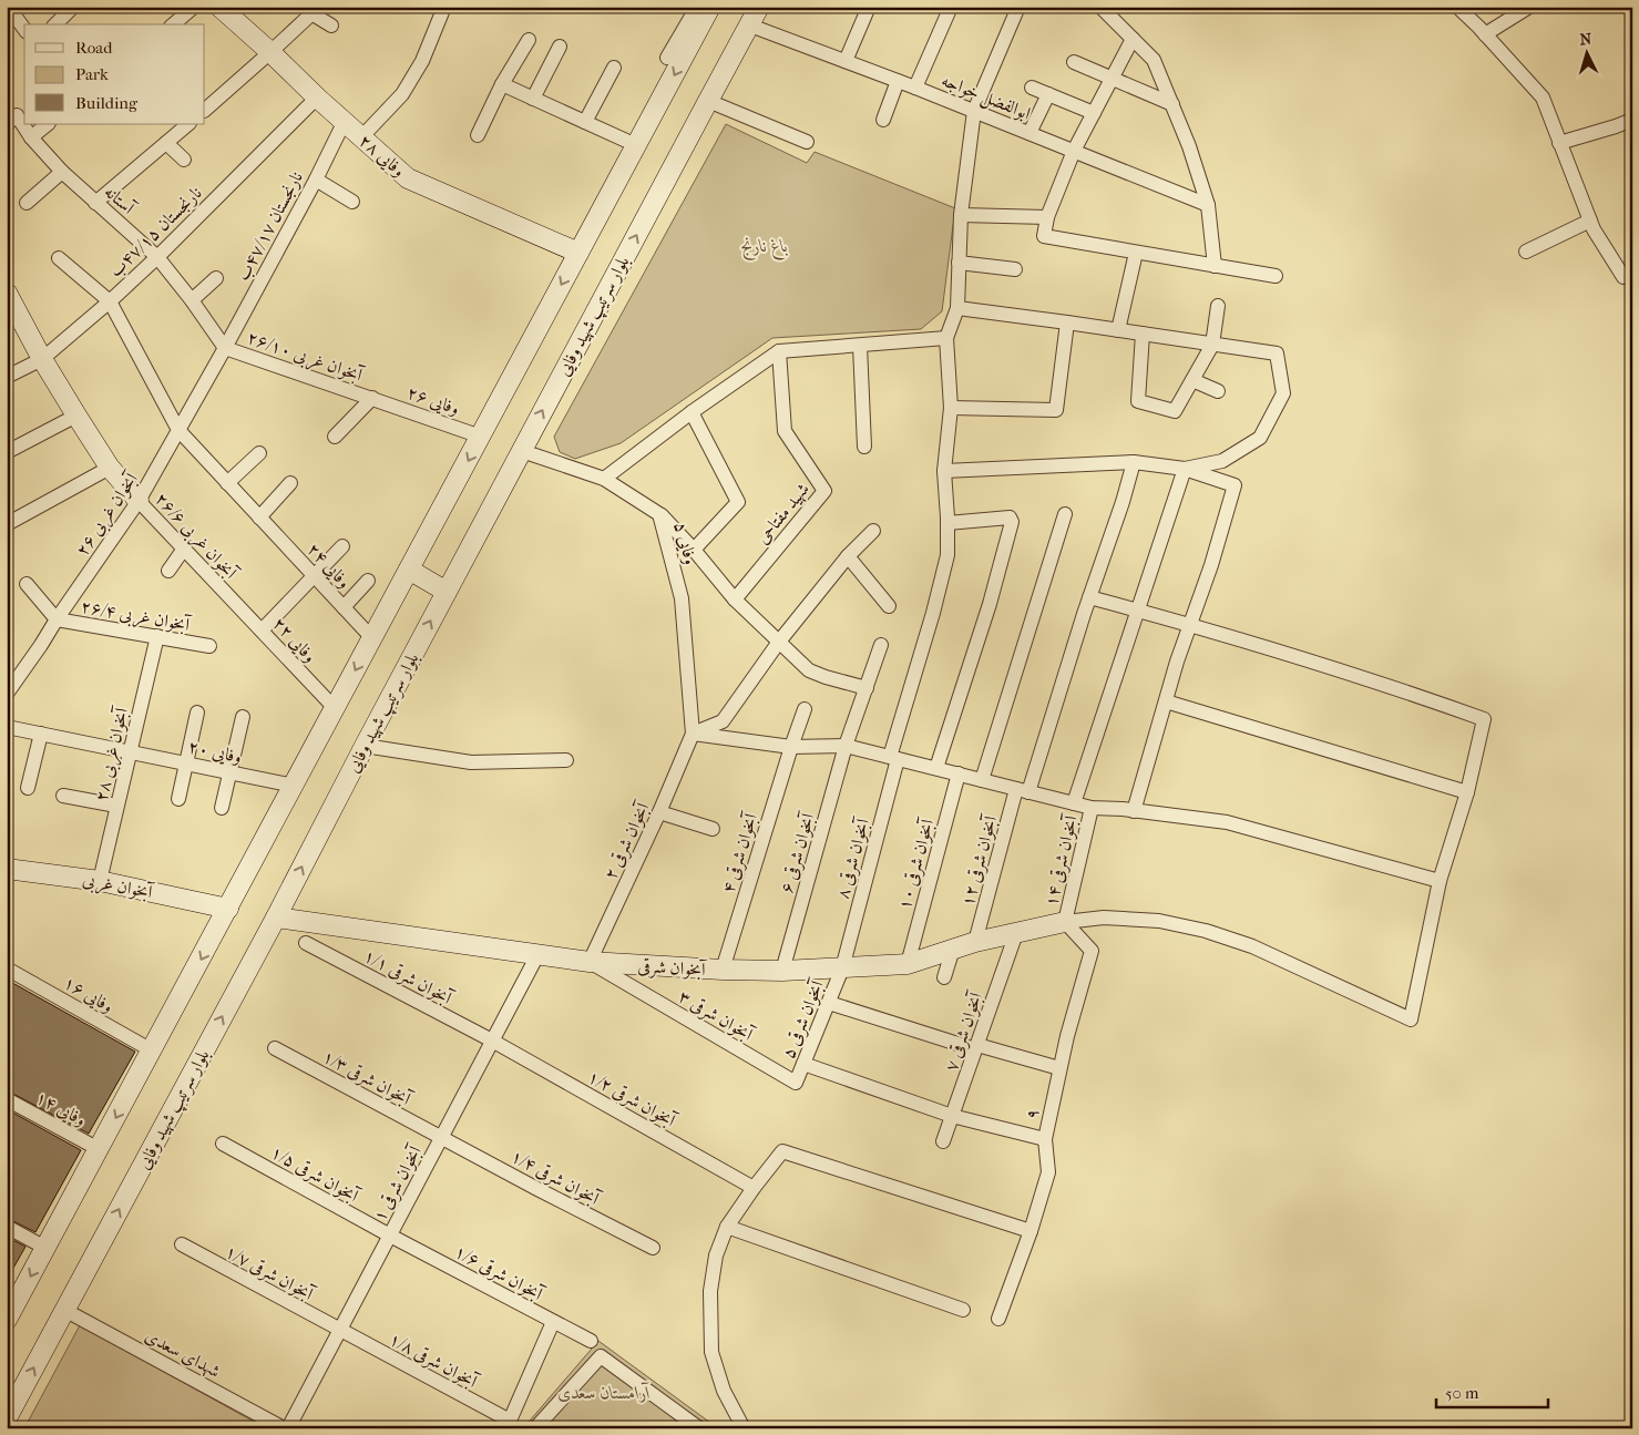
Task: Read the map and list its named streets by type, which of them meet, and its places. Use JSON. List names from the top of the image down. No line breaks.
{"streets":{"main road":["وفایی ۲۸","بلوار سرتیپ شهید وفایی","آبخوان غربی","آبخوان شرقی"],"street":["ابوالفضل خواجه","آستانه","نارنجستان ۴۷/۱۷ب","نارنجستان ۴۷/۱۵ب","آبخوان غربی ۲۶/۱۰","وفایی ۲۶","شهید مفتاحی","آبخوان غربی ۲۶","آبخوان غربی ۲۶/۶","وفایی ۵","وفایی ۲۴","آبخوان غربی ۲۶/۴","وفایی ۲۲","وفایی ۲۰","آبخوان غربی ۲۸","آبخوان شرقی ۲","آبخوان شرقی ۴","آبخوان شرقی ۶","آبخوان شرقی ۸","آبخوان شرقی ۱۲","آبخوان شرقی ۱۴","آبخوان شرقی ۱۰","آبخوان شرقی ۱/۱","وفایی ۱۶","آبخوان شرقی ۳","آبخوان شرقی ۵","آبخوان شرقی ۷","آبخوان شرقی ۱/۳","آبخوان شرقی ۱/۲","وفایی ۱۴","۹","آبخوان شرقی ۱/۵","آبخوان شرقی ۱/۴","آبخوان شرقی ۱","آبخوان شرقی ۱/۷","آبخوان شرقی ۱/۶","شهدای سعدی","آبخوان شرقی ۱/۸"]},"crossings":[["ابوالفضل خواجه","بلوار سرتیپ شهید وفایی"],["وفایی ۲۸","نارنجستان ۴۷/۱۷ب"],["وفایی ۲۸","نارنجستان ۴۷/۱۵ب"],["آستانه","نارنجستان ۴۷/۱۷ب"],["آستانه","نارنجستان ۴۷/۱۵ب"],["آستانه","آبخوان غربی ۲۶/۱۰"],["آستانه","آبخوان غربی ۲۶"],["نارنجستان ۴۷/۱۷ب","آبخوان غربی ۲۶/۱۰"],["نارنجستان ۴۷/۱۷ب","آبخوان غربی ۲۶"],["نارنجستان ۴۷/۱۵ب","وفایی ۲۴"],["بلوار سرتیپ شهید وفایی","وفایی ۵"],["بلوار سرتیپ شهید وفایی","آبخوان شرقی"],["بلوار سرتیپ شهید وفایی","شهدای سعدی"],["آبخوان غربی ۲۶/۱۰","وفایی ۲۶"],["آبخوان غربی ۲۶/۱۰","آبخوان غربی ۲۶"],["آبخوان غربی ۲۶","آبخوان غربی ۲۶/۶"],["آبخوان غربی ۲۶","وفایی ۲۴"],["آبخوان غربی ۲۶","آبخوان غربی ۲۶/۴"],["آبخوان غربی ۲۶/۶","وفایی ۲۲"],["وفایی ۵","آبخوان شرقی ۲"],["آبخوان غربی ۲۶/۴","آبخوان غربی ۲۸"],["وفایی ۲۰","آبخوان غربی ۲۸"],["آبخوان غربی ۲۸","آبخوان غربی"],["آبخوان شرقی ۲","آبخوان شرقی"],["آبخوان شرقی ۲","آبخوان شرقی ۳"],["آبخوان شرقی ۴","آبخوان شرقی"],["آبخوان شرقی ۶","آبخوان شرقی"],["آبخوان شرقی ۸","آبخوان شرقی"],["آبخوان شرقی ۸","آبخوان شرقی ۵"],["آبخوان شرقی ۱۲","آبخوان شرقی"],["آبخوان شرقی ۱۴","آبخوان شرقی"],["آبخوان شرقی ۱۴","۹"],["آبخوان شرقی ۱۰","آبخوان شرقی"],["آبخوان شرقی","آبخوان شرقی ۳"],["آبخوان شرقی","آبخوان شرقی ۵"],["آبخوان شرقی","آبخوان شرقی ۷"],["آبخوان شرقی","۹"],["آبخوان شرقی","آبخوان شرقی ۱"],["آبخوان شرقی ۱/۱","آبخوان شرقی ۱/۲"],["آبخوان شرقی ۱/۱","آبخوان شرقی ۱"],["آبخوان شرقی ۳","آبخوان شرقی ۵"],["آبخوان شرقی ۱/۳","آبخوان شرقی ۱/۴"],["آبخوان شرقی ۱/۳","آبخوان شرقی ۱"],["آبخوان شرقی ۱/۲","آبخوان شرقی ۱"],["آبخوان شرقی ۱/۵","آبخوان شرقی ۱"],["آبخوان شرقی ۱/۵","آبخوان شرقی ۱/۶"],["آبخوان شرقی ۱/۴","آبخوان شرقی ۱"],["آبخوان شرقی ۱","آبخوان شرقی ۱/۷"],["آبخوان شرقی ۱","آبخوان شرقی ۱/۶"],["آبخوان شرقی ۱","آبخوان شرقی ۱/۸"],["آبخوان شرقی ۱/۷","آبخوان شرقی ۱/۸"],["آبخوان شرقی ۱/۶","آبخوان شرقی ۱/۸"]],"parks":["باغ نارنج","آرامستان سعدی"],"legend":["Road","Park","Building"],"scale_bar":"50 m","north":"top"}
